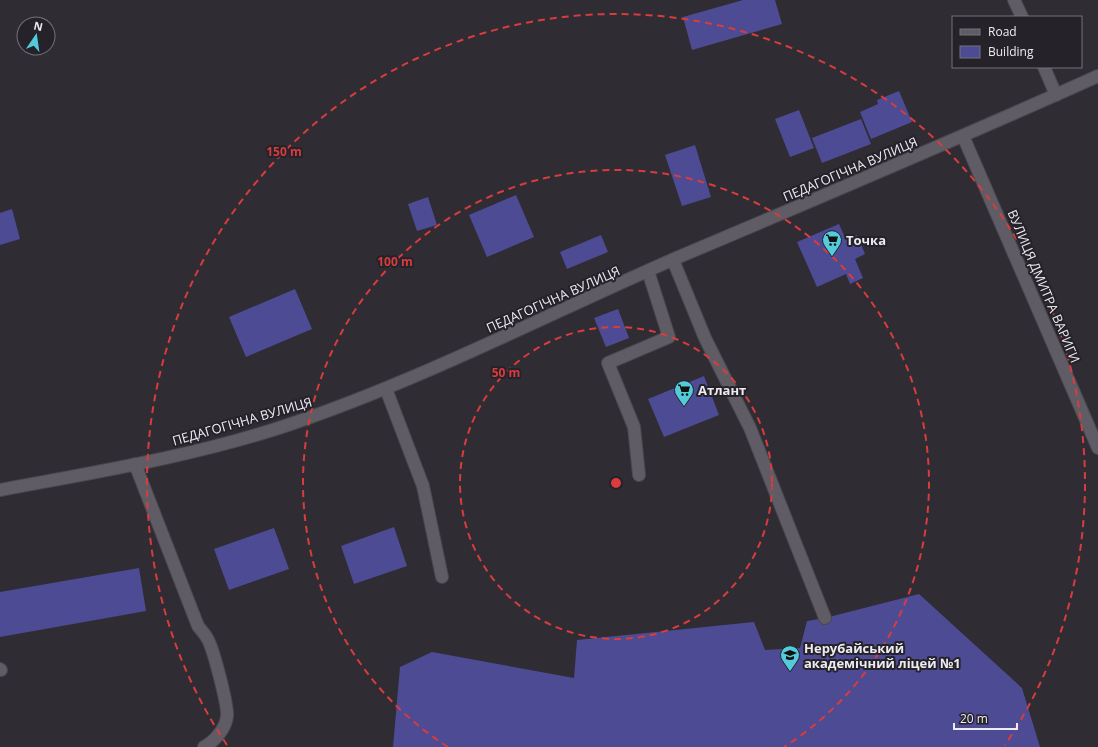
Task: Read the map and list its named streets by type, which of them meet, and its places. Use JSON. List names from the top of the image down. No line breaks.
{"streets":{"street":["ПЕДАГОГІЧНА ВУЛИЦЯ","ВУЛИЦЯ ДМИТРА ВАРИГИ"]},"crossings":[["ПЕДАГОГІЧНА ВУЛИЦЯ","ВУЛИЦЯ ДМИТРА ВАРИГИ"]],"places":{"supermarket":["Точка","Атлант"],"school or university":["Нерубайський академічний ліцей №1"]},"legend":["Road","Building"],"scale_bar":"20 m","north":"top","rings":["150 m","100 m","50 m"]}
